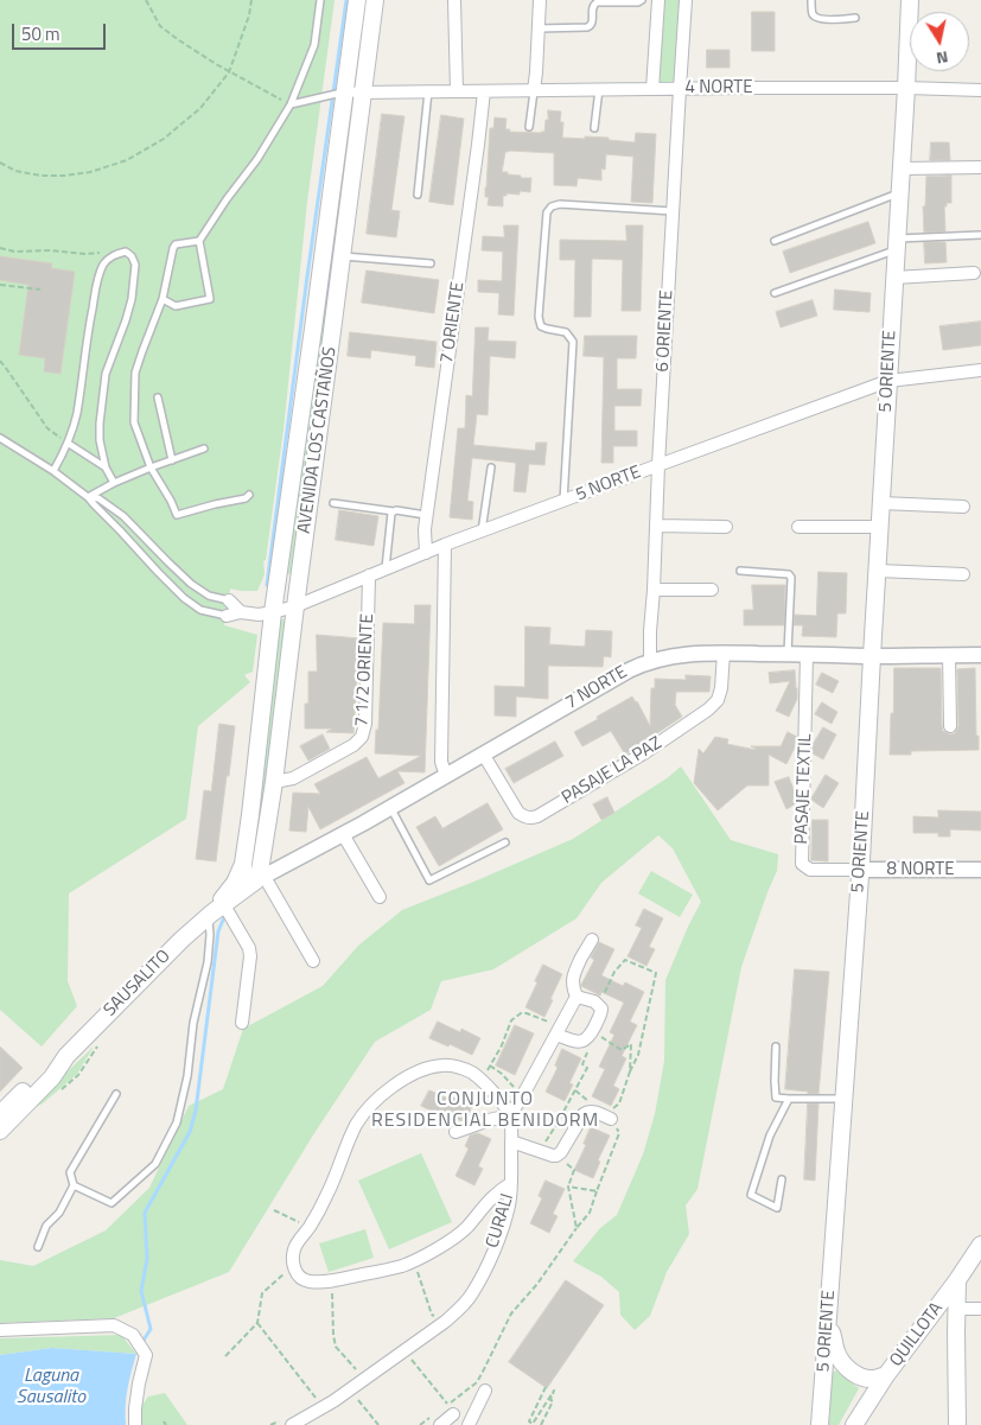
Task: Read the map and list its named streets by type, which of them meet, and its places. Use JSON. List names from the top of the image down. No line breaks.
{"streets":{"main road":["5 ORIENTE","AVENIDA LOS CASTAÑOS","SAUSALITO","QUILLOTA"],"street":["4 NORTE","7 ORIENTE","6 ORIENTE","5 NORTE","7 1/2 ORIENTE","7 NORTE","PASAJE LA PAZ","PASAJE TEXTIL","8 NORTE","CURALI"]},"crossings":[["4 NORTE","7 ORIENTE"],["4 NORTE","6 ORIENTE"],["4 NORTE","5 ORIENTE"],["4 NORTE","AVENIDA LOS CASTAÑOS"],["7 ORIENTE","5 NORTE"],["6 ORIENTE","5 NORTE"],["6 ORIENTE","7 NORTE"],["5 ORIENTE","5 NORTE"],["5 ORIENTE","7 NORTE"],["5 ORIENTE","PASAJE TEXTIL"],["5 ORIENTE","8 NORTE"],["AVENIDA LOS CASTAÑOS","5 NORTE"],["AVENIDA LOS CASTAÑOS","7 1/2 ORIENTE"],["AVENIDA LOS CASTAÑOS","7 NORTE"],["AVENIDA LOS CASTAÑOS","SAUSALITO"],["5 NORTE","7 1/2 ORIENTE"],["7 NORTE","PASAJE LA PAZ"],["7 NORTE","PASAJE TEXTIL"],["7 NORTE","SAUSALITO"],["PASAJE TEXTIL","8 NORTE"]],"districts":["CONJUNTO RESIDENCIAL BENIDORM"],"water":["Laguna Sausalito"],"scale_bar":"50 m","north":"bottom"}
